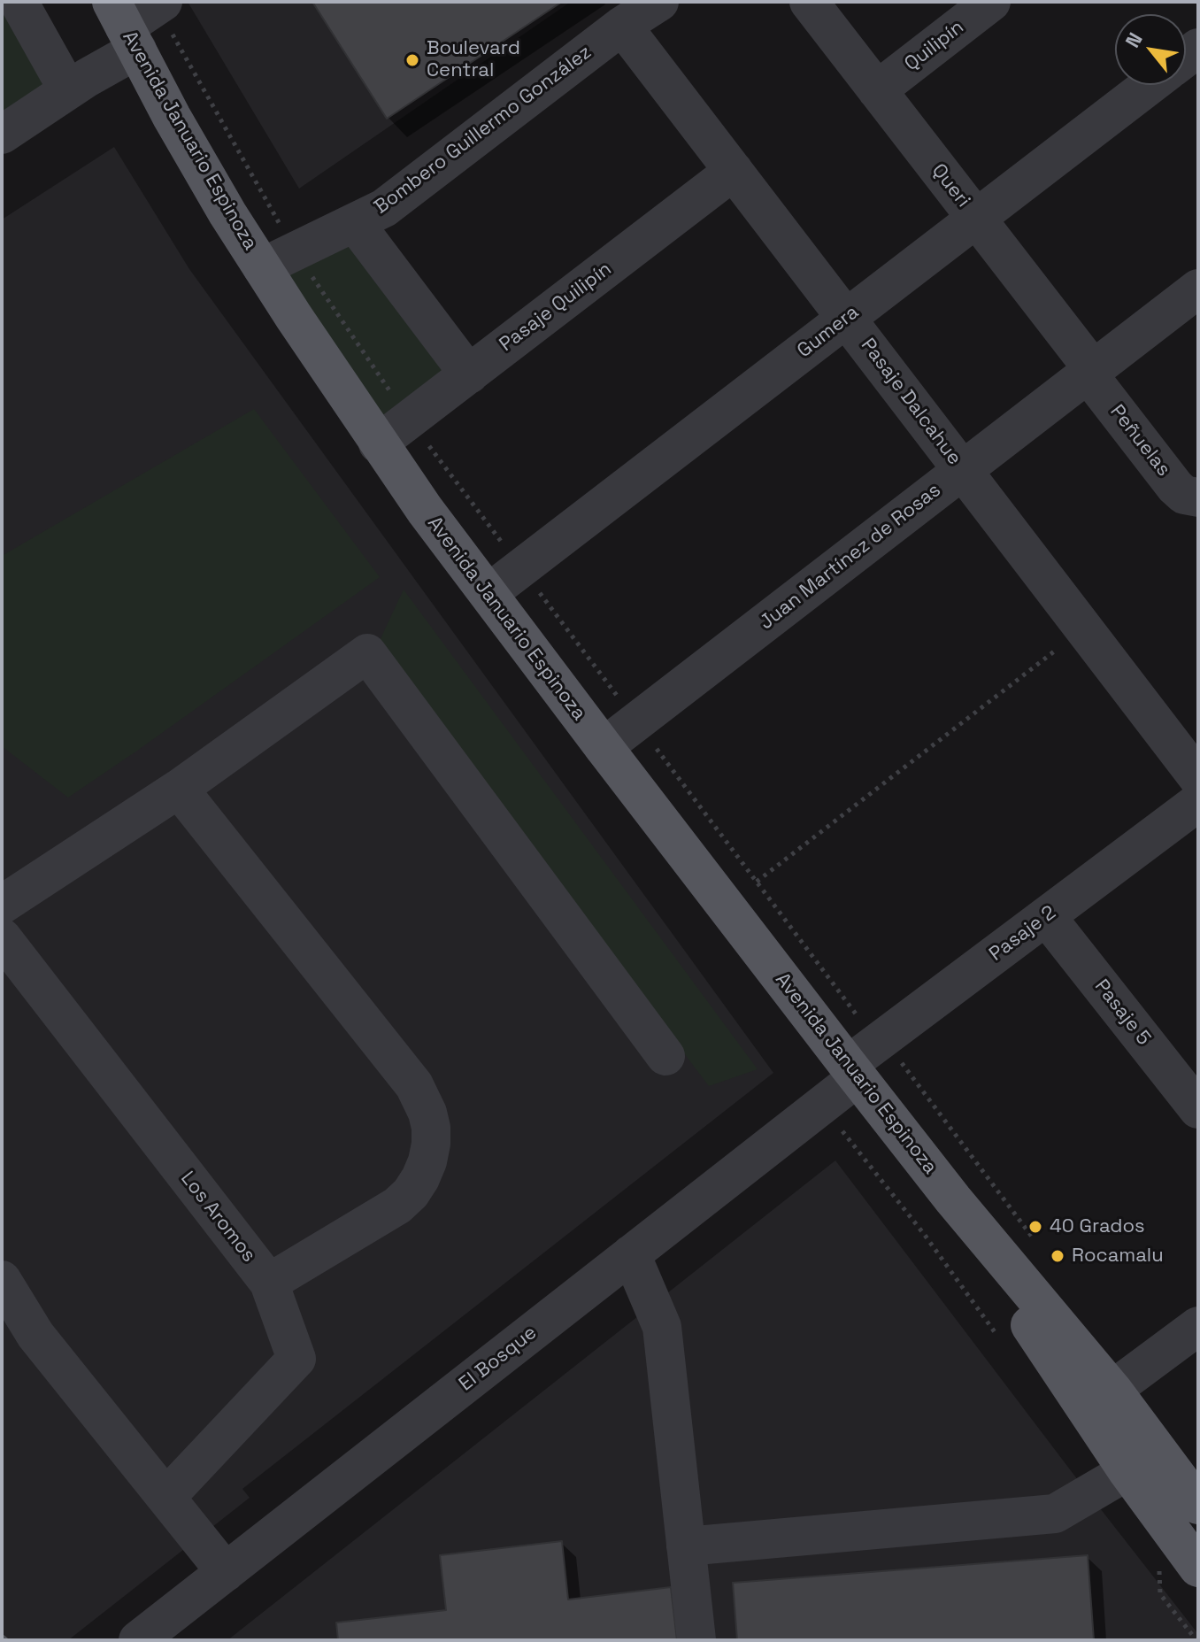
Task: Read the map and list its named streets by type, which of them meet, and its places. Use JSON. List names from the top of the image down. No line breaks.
{"streets":{"main road":["Avenida Januario Espinoza"],"street":["Quilipín","Bombero Guillermo González","Queri","Pasaje Quilipín","Gumera","Pasaje Dalcahue","Peñuelas","Juan Martínez de Rosas","Pasaje 2","Pasaje 5","Los Aromos","El Bosque"]},"crossings":[["Quilipín","Queri"],["Bombero Guillermo González","Avenida Januario Espinoza"],["Bombero Guillermo González","Pasaje Dalcahue"],["Avenida Januario Espinoza","Pasaje Quilipín"],["Avenida Januario Espinoza","Gumera"],["Avenida Januario Espinoza","Juan Martínez de Rosas"],["Avenida Januario Espinoza","Pasaje 2"],["Avenida Januario Espinoza","El Bosque"],["Queri","Gumera"],["Queri","Peñuelas"],["Queri","Juan Martínez de Rosas"],["Pasaje Quilipín","Pasaje Dalcahue"],["Gumera","Pasaje Dalcahue"],["Pasaje Dalcahue","Juan Martínez de Rosas"],["Peñuelas","Juan Martínez de Rosas"],["Pasaje 2","Pasaje 5"],["Pasaje 2","El Bosque"]],"places":["Boulevard Central","40 Grados","Rocamalu"],"north":"top left"}
